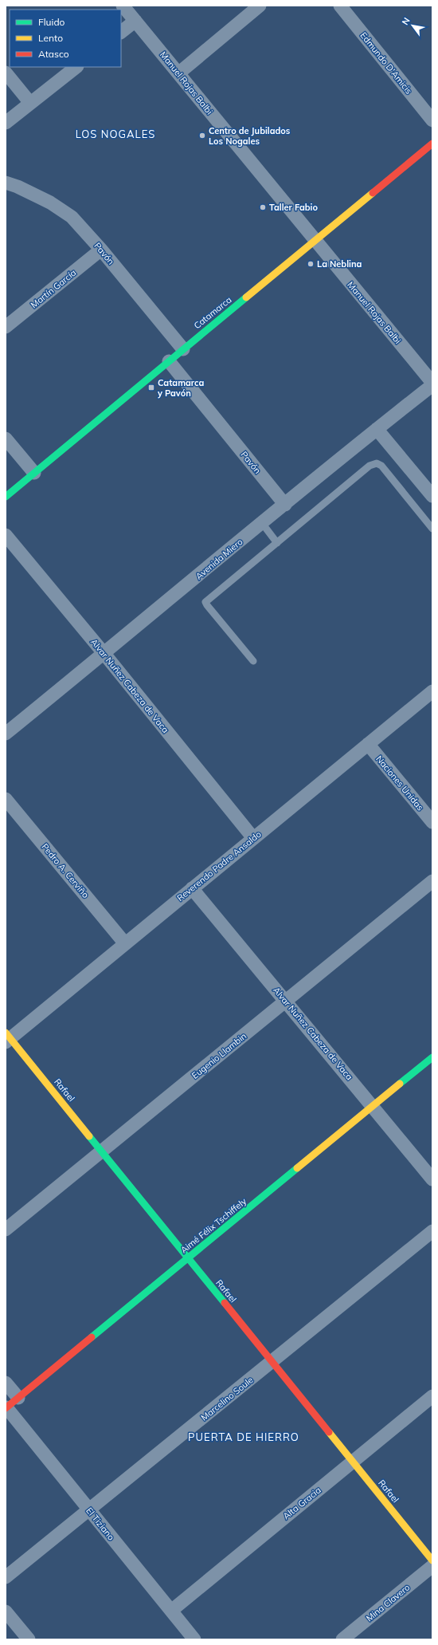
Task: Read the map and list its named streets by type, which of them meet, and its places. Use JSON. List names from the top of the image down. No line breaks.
{"streets":{"street":["Edmundo D'Amicis","Manuel Rojas Balbi","Pavón","Martín García","Catamarca","Avenida Miero","Alvar Nuñez Cabeza de Vaca","Naciones Unidas","Reverendo Padre Ansaldo","Pedro A. Cerviño","Eugenio Llambin","Rafael","Aimé Félix Tschiffely","Marcelino Soule","Alta Gracia","El Tiziano","Mina Clavero"]},"crossings":[["Manuel Rojas Balbi","Catamarca"],["Pavón","Martín García"],["Pavón","Catamarca"],["Pavón","Avenida Miero"],["Avenida Miero","Alvar Nuñez Cabeza de Vaca"],["Alvar Nuñez Cabeza de Vaca","Reverendo Padre Ansaldo"],["Alvar Nuñez Cabeza de Vaca","Eugenio Llambin"],["Alvar Nuñez Cabeza de Vaca","Aimé Félix Tschiffely"],["Naciones Unidas","Reverendo Padre Ansaldo"],["Reverendo Padre Ansaldo","Pedro A. Cerviño"],["Reverendo Padre Ansaldo","Rafael"],["Eugenio Llambin","Rafael"],["Rafael","Aimé Félix Tschiffely"],["Rafael","Marcelino Soule"],["Rafael","Alta Gracia"],["Aimé Félix Tschiffely","El Tiziano"],["Marcelino Soule","El Tiziano"],["Alta Gracia","El Tiziano"]],"districts":["LOS NOGALES","PUERTA DE HIERRO"],"places":{"other":["Centro de Jubilados Los Nogales","Taller Fabio","La Neblina"],"transit":["Catamarca y Pavón"]},"legend":["Fluido","Lento","Atasco"],"north":"top left"}
